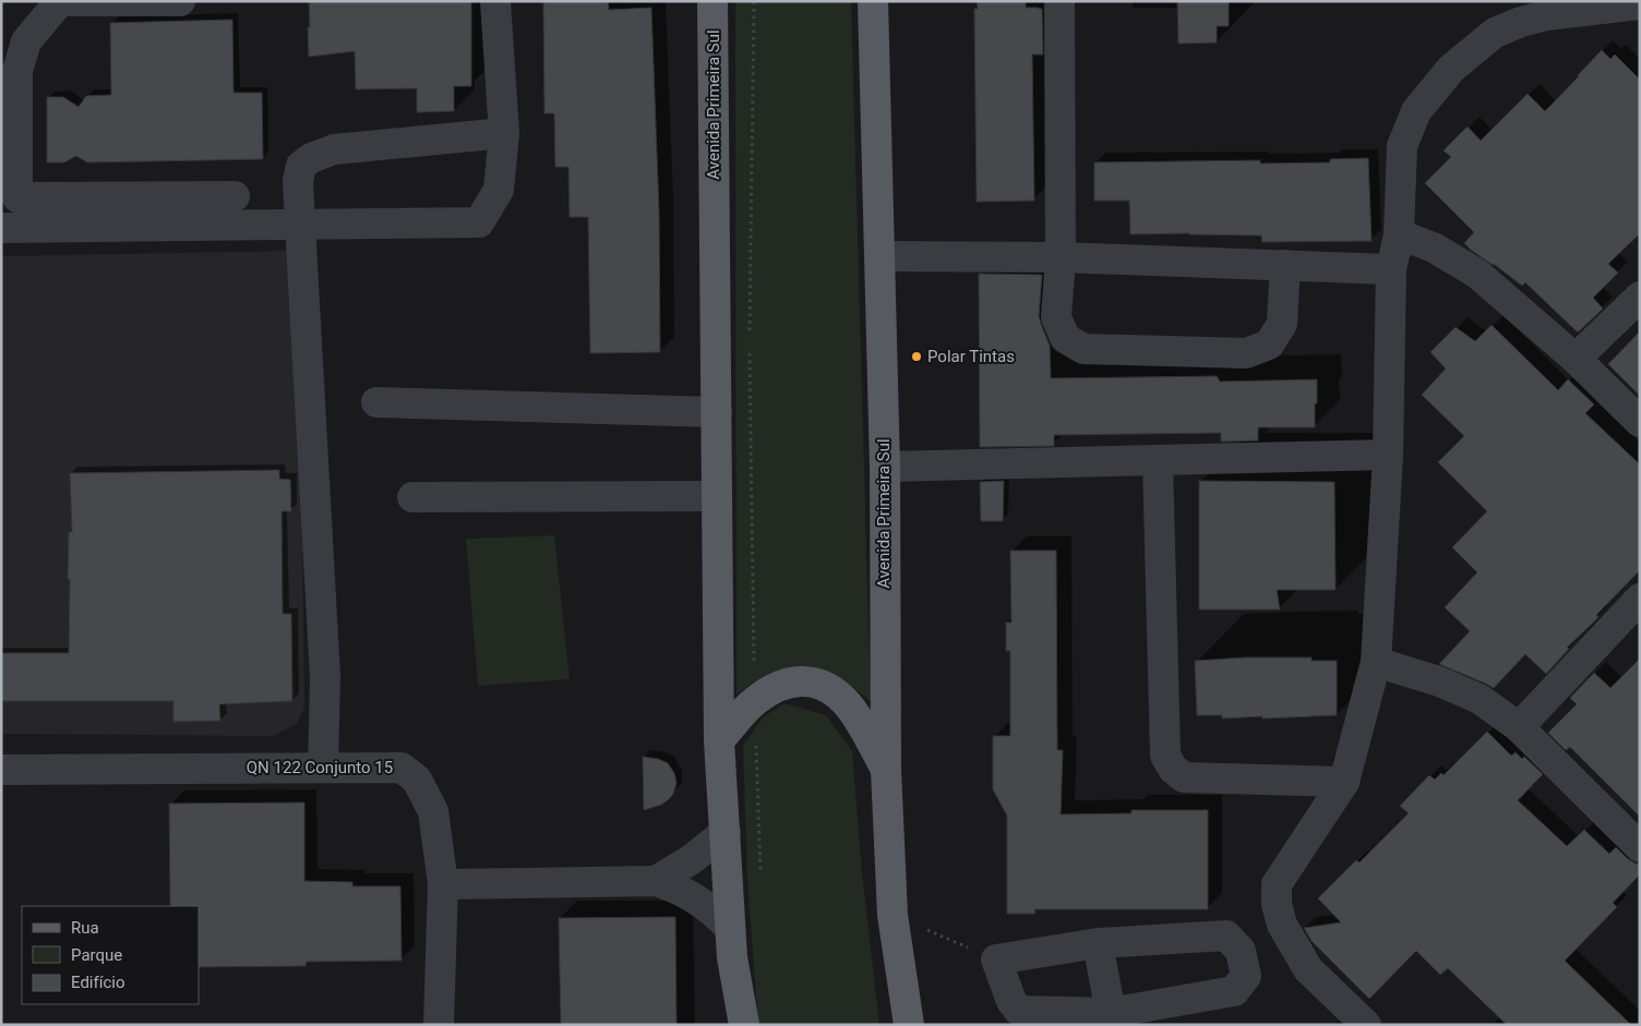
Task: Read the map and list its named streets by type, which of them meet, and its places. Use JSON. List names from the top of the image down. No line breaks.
{"streets":{"main road":["Avenida Primeira Sul"],"street":["QN 122 Conjunto 15"]},"places":["Polar Tintas"],"legend":["Rua","Parque","Edifício"]}
